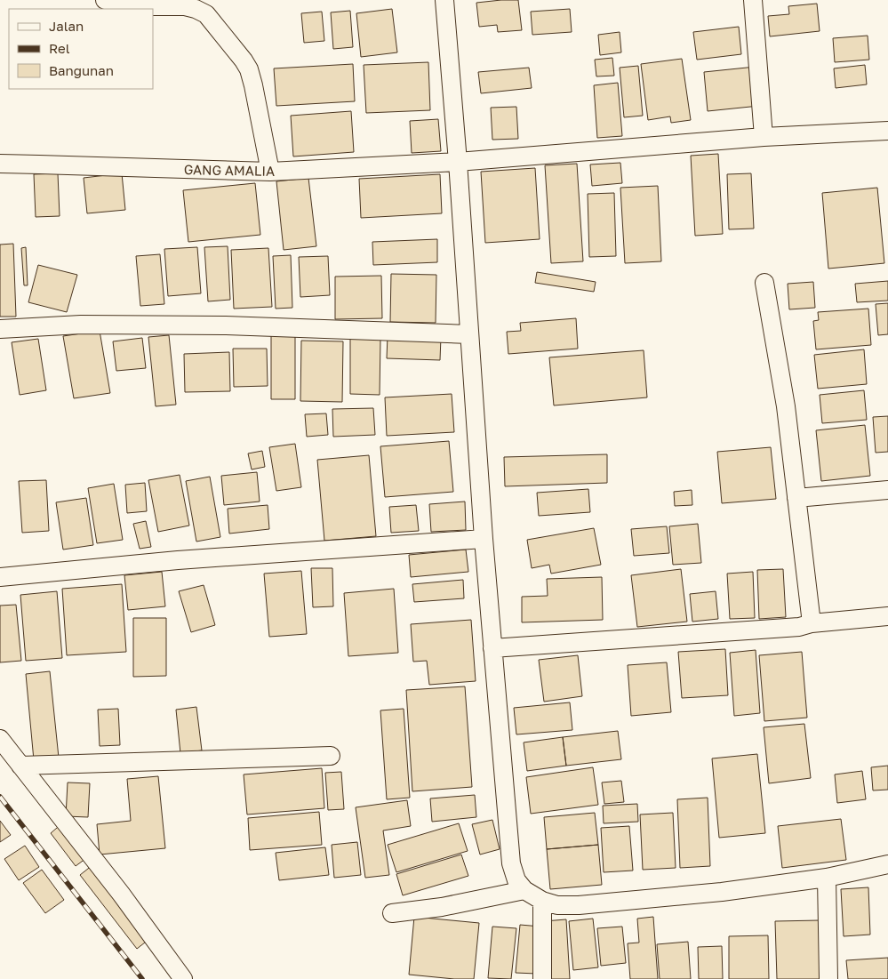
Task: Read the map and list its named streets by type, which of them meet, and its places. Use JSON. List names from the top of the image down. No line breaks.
{"streets":{"street":["GANG AMALIA"]},"legend":["Jalan","Rel","Bangunan"]}
